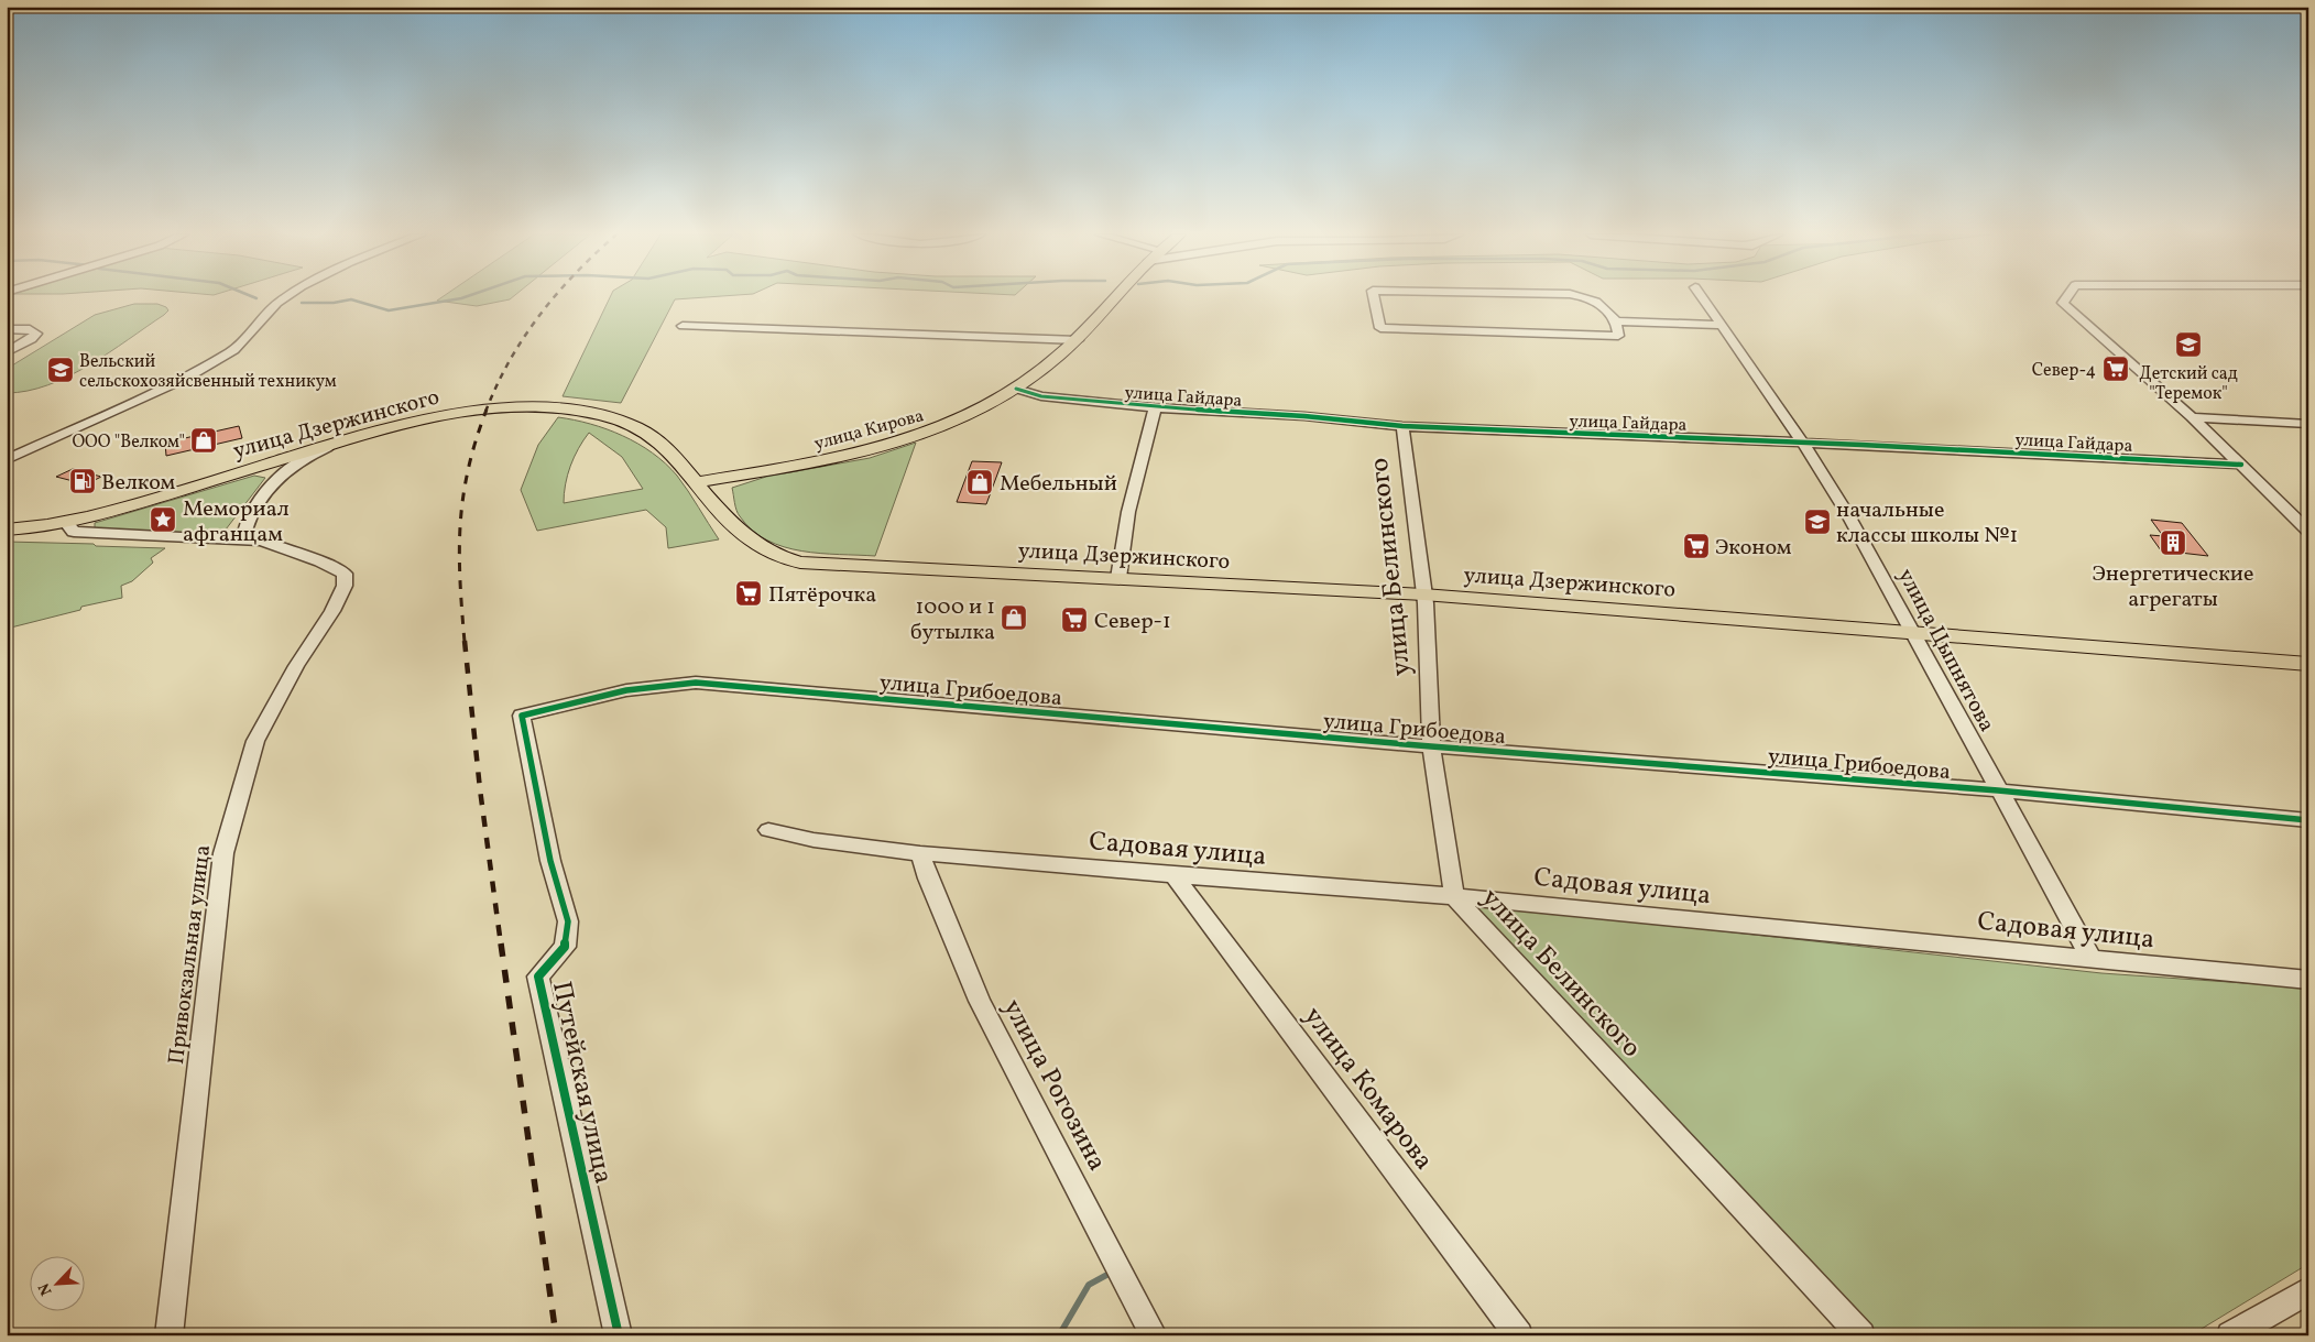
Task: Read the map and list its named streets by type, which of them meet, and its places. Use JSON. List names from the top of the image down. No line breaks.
{"streets":{"main road":["улица Дзержинского","улица Кирова"],"street":["улица Гайдара","улица Белинского","улица Цыпнятова","улица Грибоедова","Садовая улица","Привокзальная улица","Путейская улица","улица Рогозина","улица Комарова"]},"crossings":[["улица Гайдара","улица Кирова"],["улица Гайдара","улица Белинского"],["улица Гайдара","улица Цыпнятова"],["улица Дзержинского","улица Кирова"],["улица Дзержинского","улица Белинского"],["улица Дзержинского","улица Цыпнятова"],["улица Белинского","улица Грибоедова"],["улица Белинского","Садовая улица"],["улица Цыпнятова","улица Грибоедова"],["улица Цыпнятова","Садовая улица"],["улица Грибоедова","Путейская улица"],["Садовая улица","улица Рогозина"],["Садовая улица","улица Комарова"]],"places":{"school or university":["Детский сад \"Теремок\"","Вельский сельскохозяйсвенный техникум","начальные классы школы №1"],"supermarket":["Север-4","Эконом","Пятёрочка","Север-1"],"shop":["ООО \"Велком\"","Мебельный","1000 и 1 бутылка"],"fuel station":["Велком"],"place":["Мемориал афганцам"],"building":["Энергетические агрегаты"]},"north":"bottom left"}
